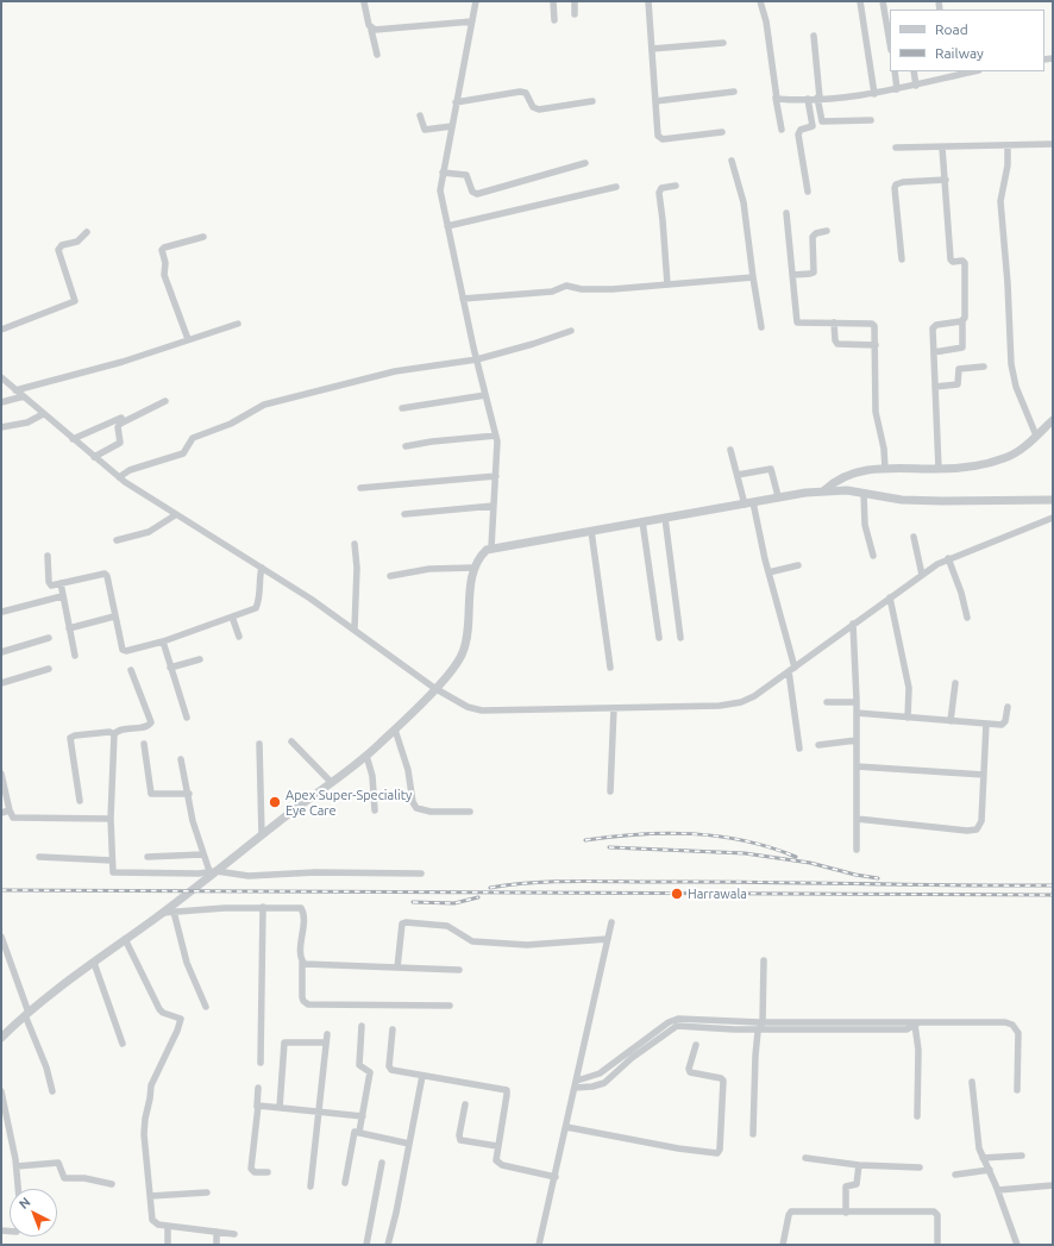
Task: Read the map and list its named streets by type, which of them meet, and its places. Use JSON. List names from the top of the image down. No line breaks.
{"places":["Apex Super-Speciality Eye Care","Harrawala"],"legend":["Road","Railway"],"north":"top left"}
